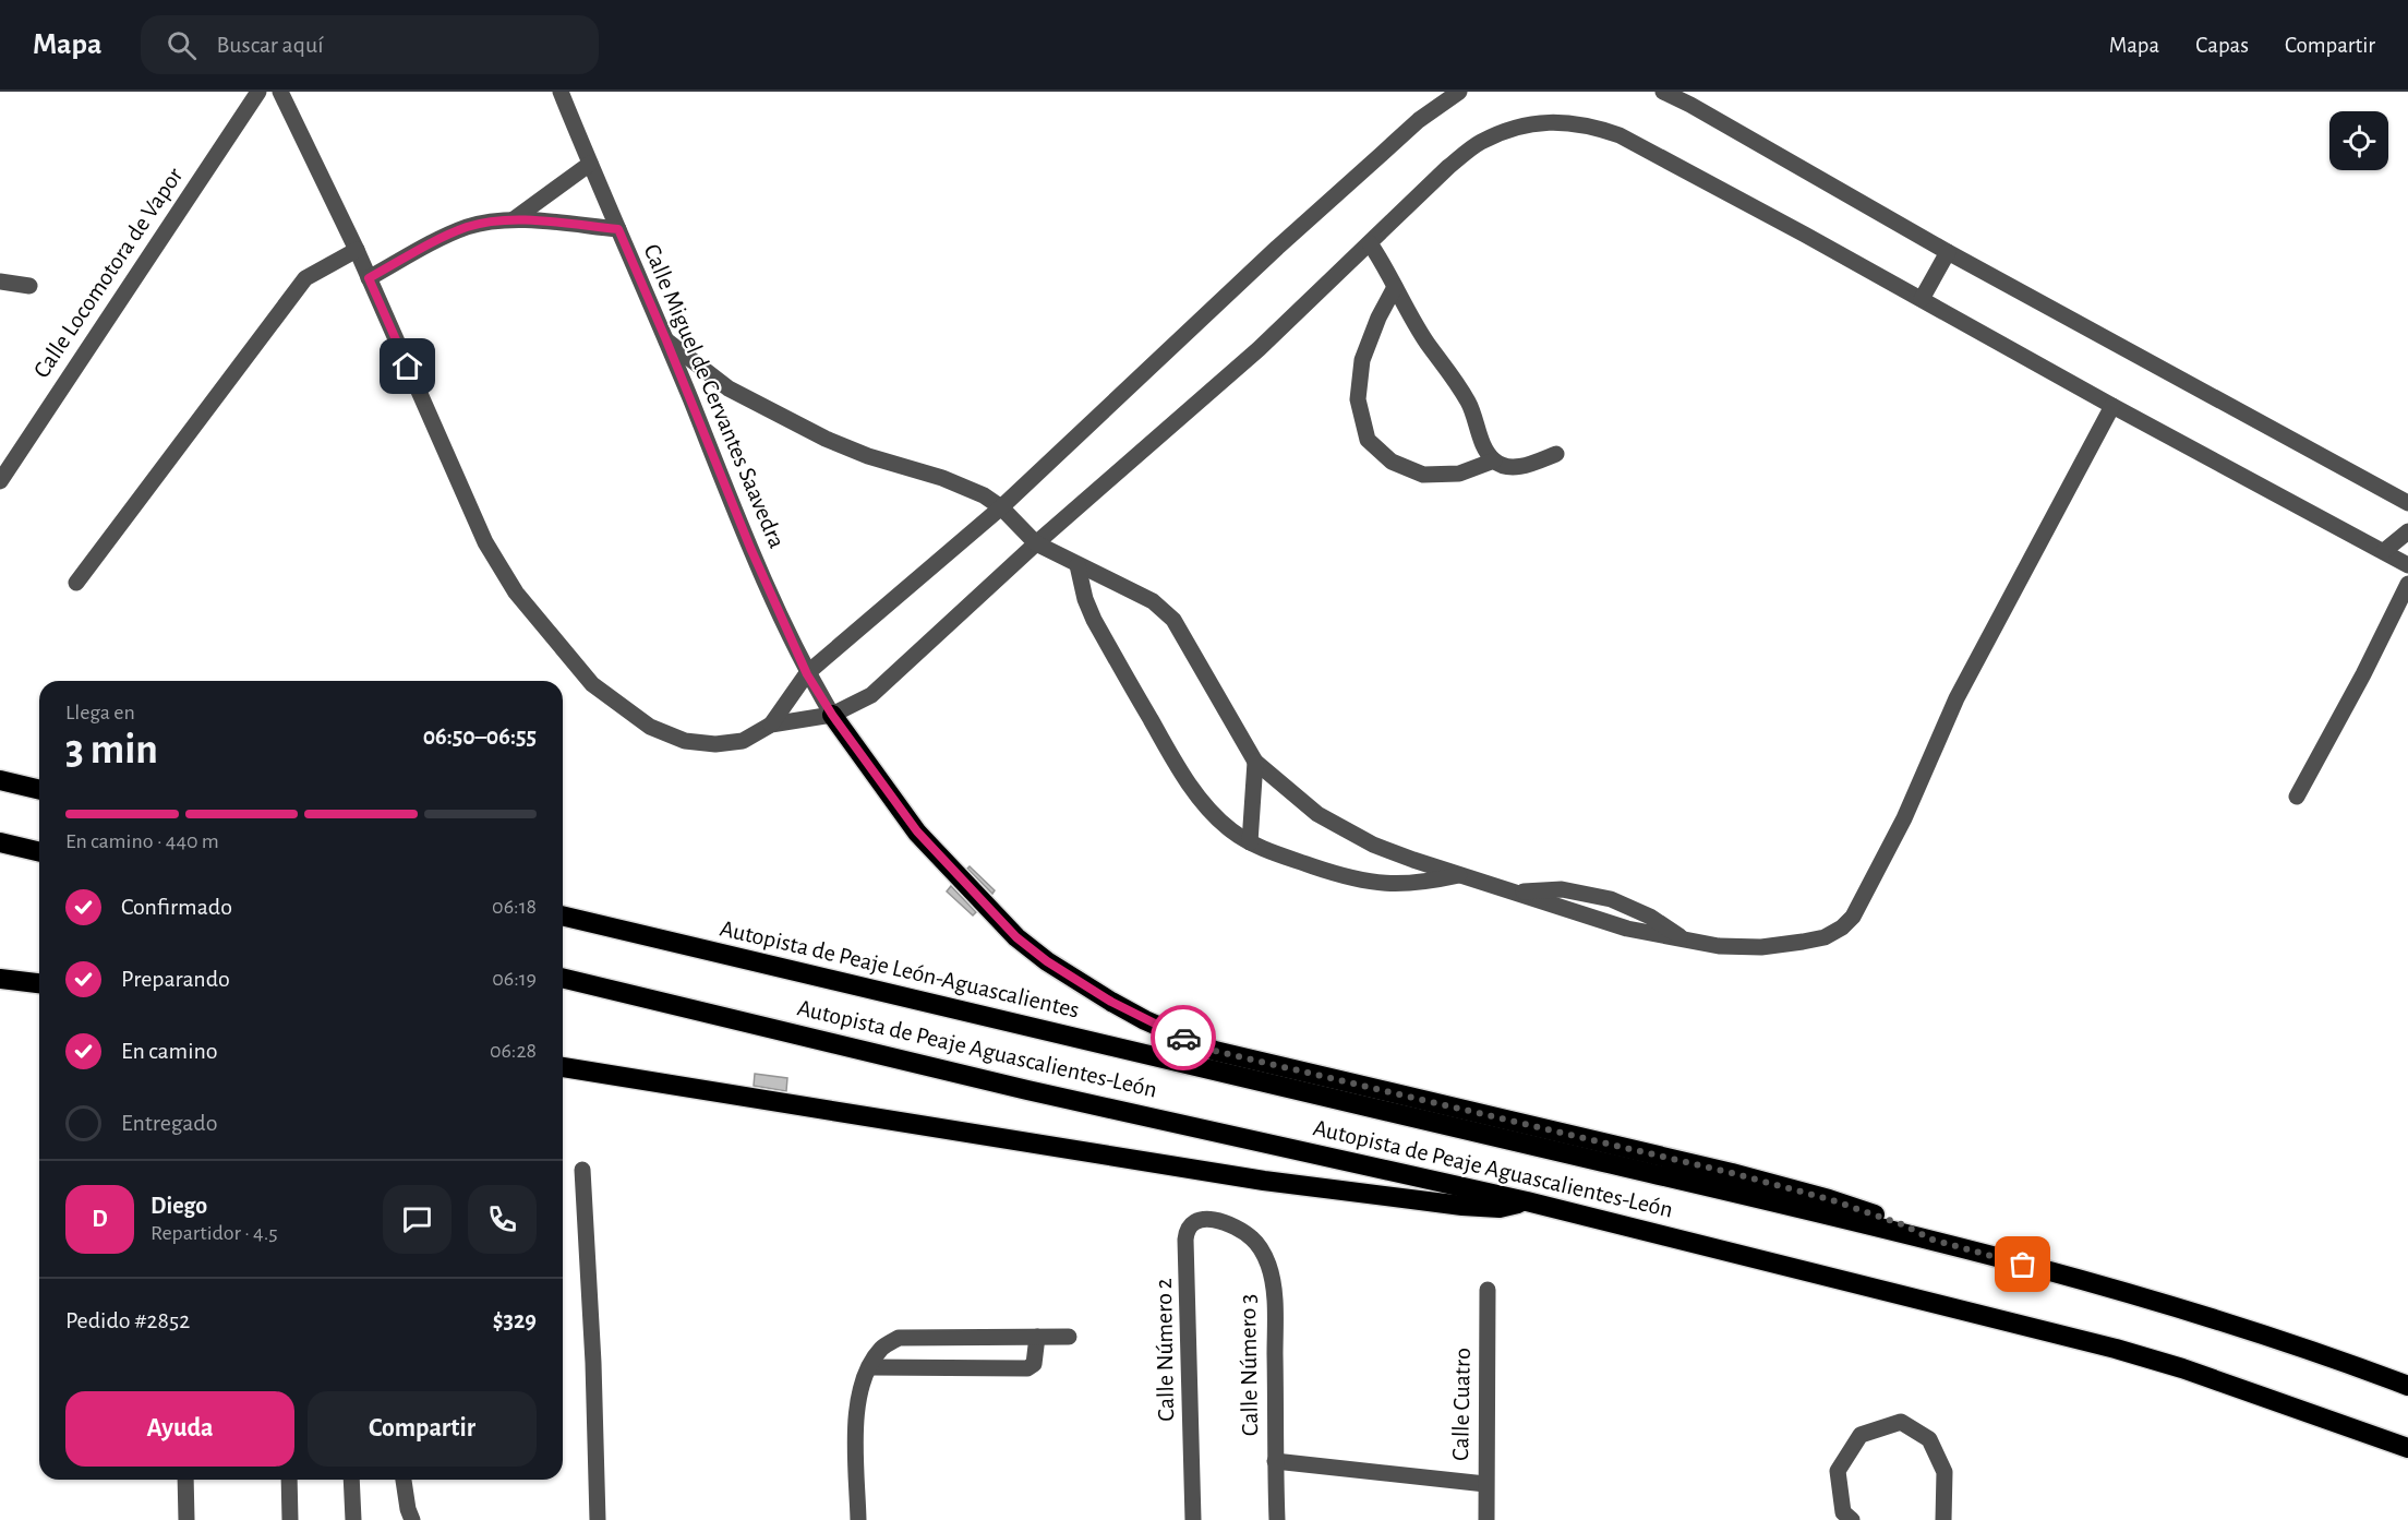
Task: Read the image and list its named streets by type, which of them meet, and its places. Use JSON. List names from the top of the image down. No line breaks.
{"streets":{"highway":["Autopista de Peaje León-Aguascalientes","Autopista de Peaje Aguascalientes-León"],"street":["Calle Locomotora de Vapor","Calle Miguel de Cervantes Saavedra","Calle Número 2","Calle Número 3","Calle Cuatro"]},"crossings":[["Calle Número 2","Calle Número 3"]],"page":{"header":"Mapa","search":"Buscar aquí","nav":["Mapa","Capas","Compartir"],"heading":["3 min","Llega en","06:50–06:55"],"panel":["Diego","Repartidor · 4.5","Pedido #2852","$329"],"bar":"En camino · 440 m","list":[["Confirmado","06:18"],["Preparando","06:19"],["En camino","06:28"],"Entregado"],"round":"D","buttons":["Ayuda","Compartir"]}}
